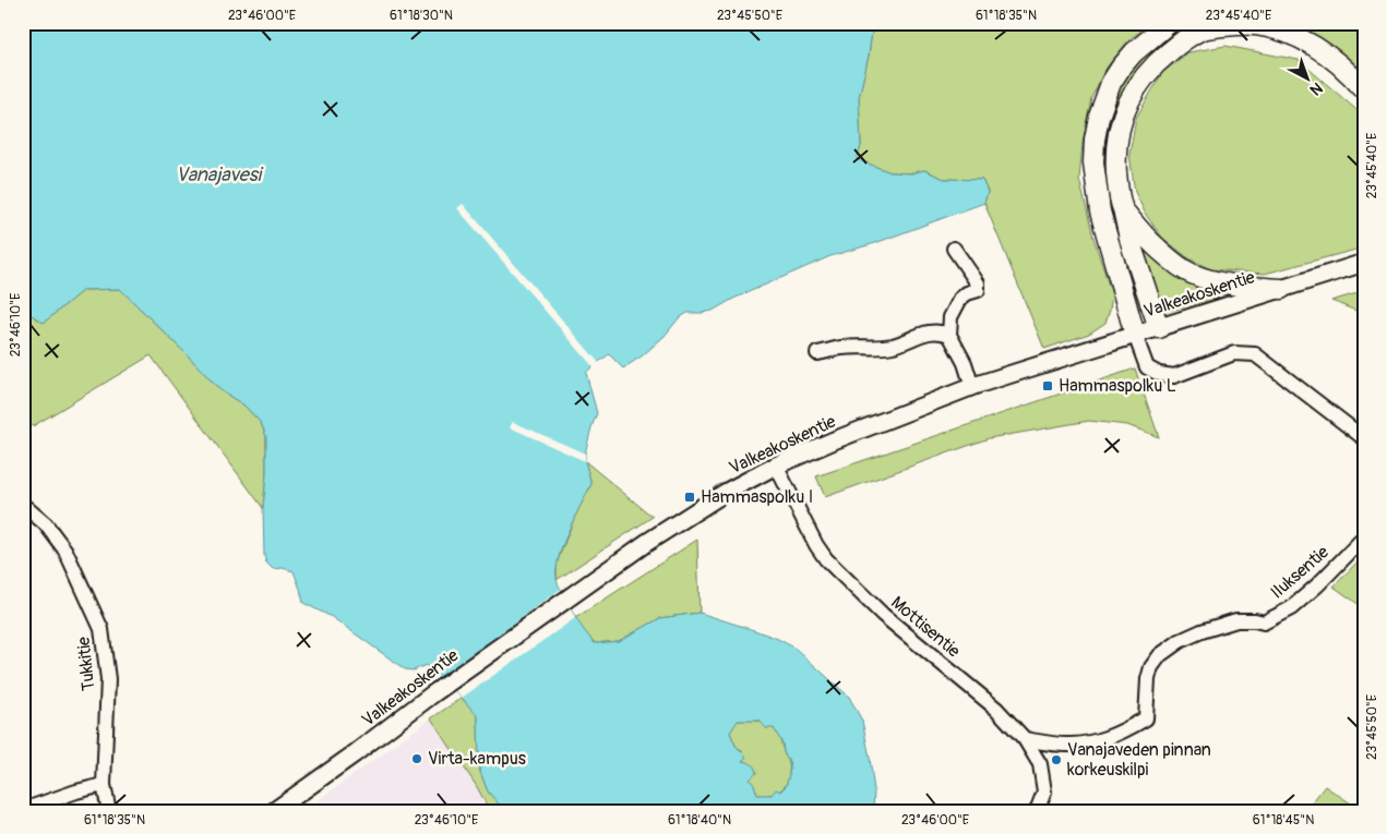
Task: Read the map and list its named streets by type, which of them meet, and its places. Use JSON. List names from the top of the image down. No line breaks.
{"streets":{"street":["Valkeakoskentie","Iluksentie","Mottisentie","Tukkitie"]},"crossings":[["Valkeakoskentie","Mottisentie"],["Iluksentie","Mottisentie"]],"water":["Vanajavesi"],"places":{"transit":["Hammaspolku L","Hammaspolku I"],"other":["Virta-kampus","Vanajaveden pinnan korkeuskilpi"]},"north":"bottom right","coordinates":["23°46'00\"E","61°18'30\"N","23°45'50\"E","61°18'35\"N","23°45'40\"E","23°46'10\"E","61°18'40\"N","61°18'45\"N"]}
